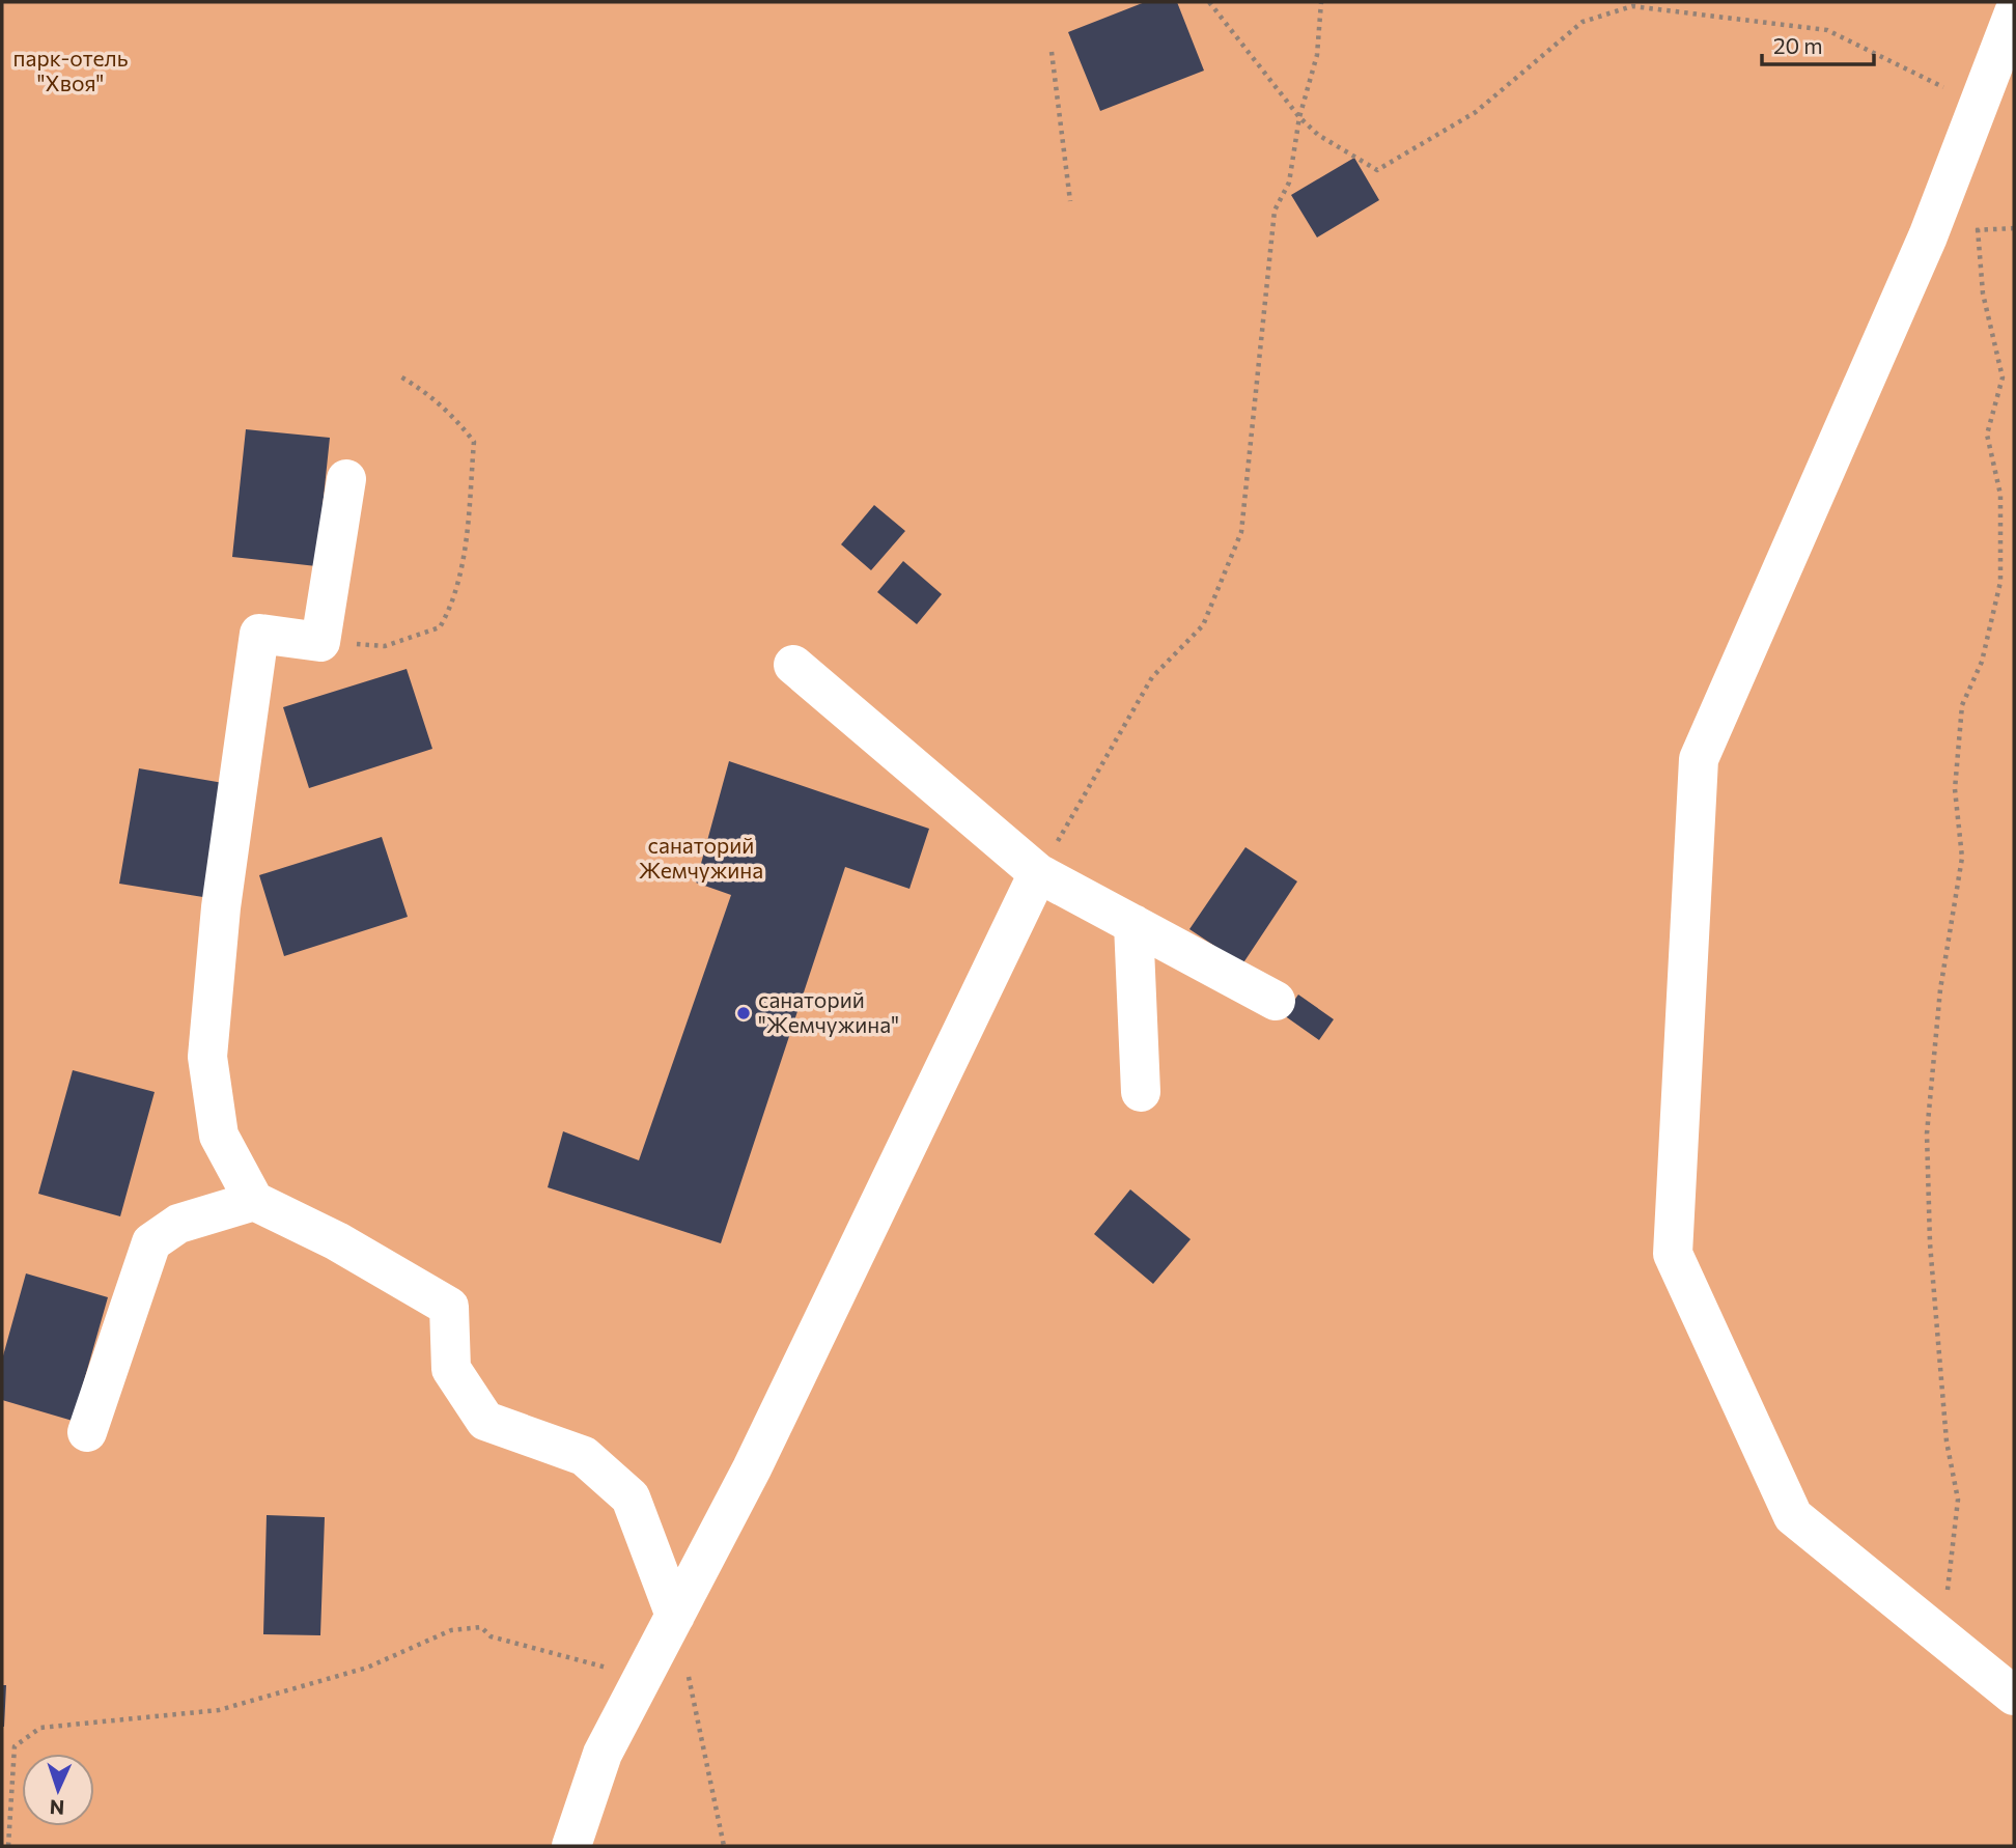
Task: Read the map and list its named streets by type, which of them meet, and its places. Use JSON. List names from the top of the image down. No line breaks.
{"parks":["парк-отель \"Хвоя\"","санаторий Жемчужина"],"places":["санаторий \"Жемчужина\""],"scale_bar":"20 m","north":"bottom"}
